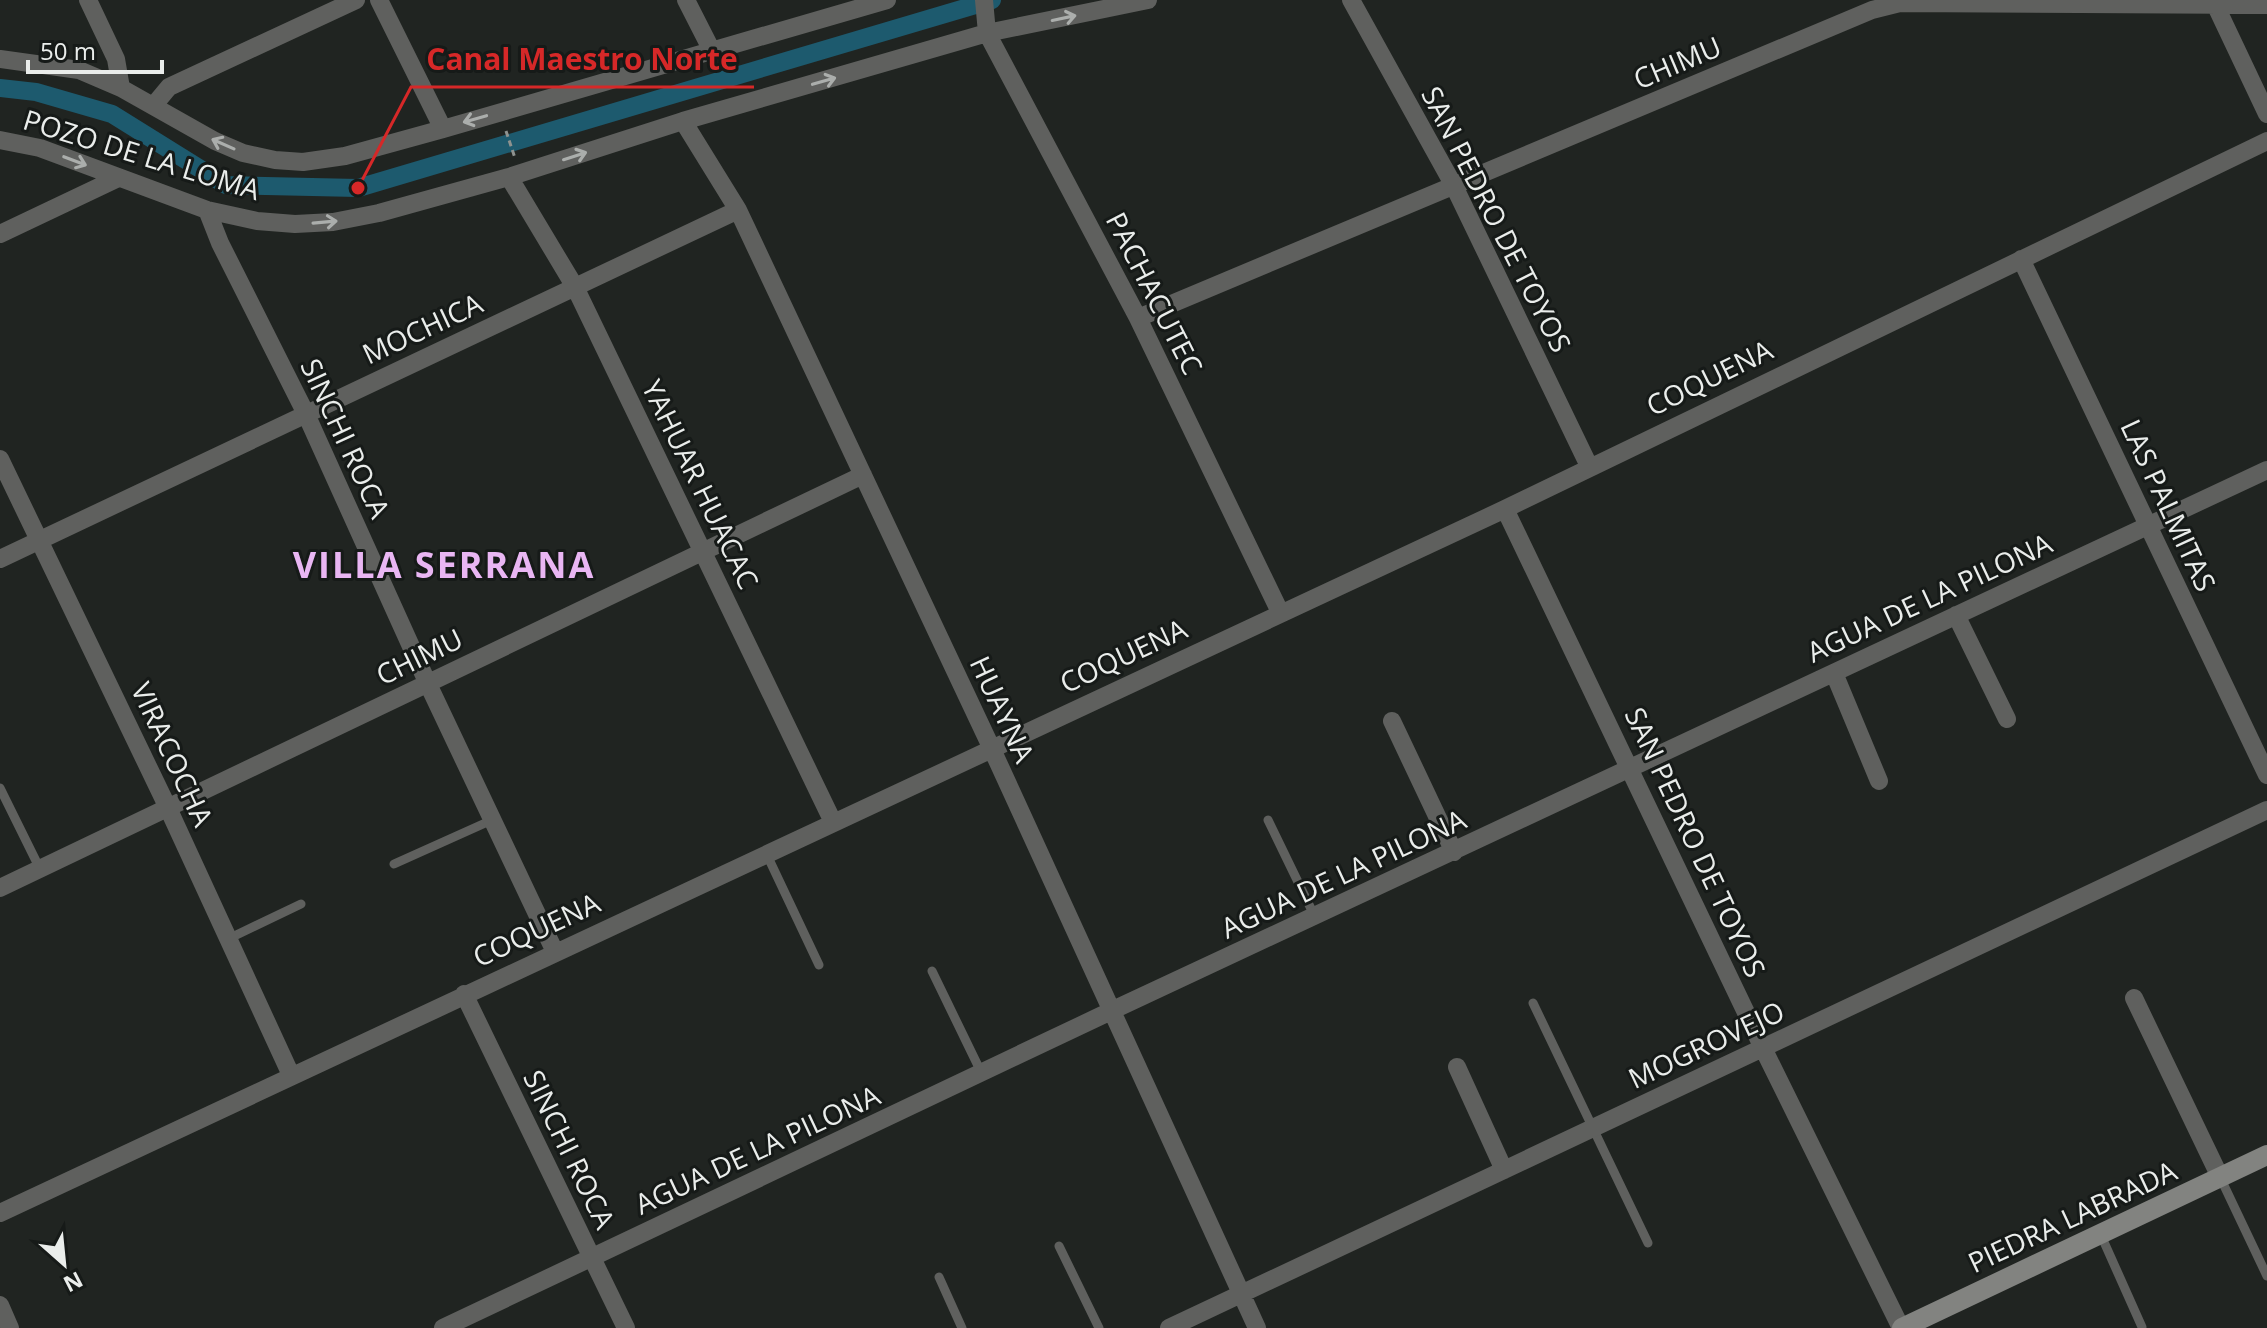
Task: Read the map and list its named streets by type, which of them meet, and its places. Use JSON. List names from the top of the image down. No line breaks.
{"streets":{"main road":["PIEDRA LABRADA"],"street":["CHIMU","POZO DE LA LOMA","SAN PEDRO DE TOYOS","PACHACUTEC","MOCHICA","COQUENA","SINCHI ROCA","YAHUAR HUACAC","LAS PALMITAS","AGUA DE LA PILONA","HUAYNA","VIRACOCHA","MOGROVEJO"]},"crossings":[["CHIMU","SAN PEDRO DE TOYOS"],["CHIMU","PACHACUTEC"],["CHIMU","SINCHI ROCA"],["CHIMU","YAHUAR HUACAC"],["CHIMU","HUAYNA"],["CHIMU","VIRACOCHA"],["POZO DE LA LOMA","PACHACUTEC"],["POZO DE LA LOMA","SINCHI ROCA"],["POZO DE LA LOMA","YAHUAR HUACAC"],["POZO DE LA LOMA","HUAYNA"],["SAN PEDRO DE TOYOS","COQUENA"],["SAN PEDRO DE TOYOS","AGUA DE LA PILONA"],["SAN PEDRO DE TOYOS","MOGROVEJO"],["SAN PEDRO DE TOYOS","PIEDRA LABRADA"],["PACHACUTEC","COQUENA"],["MOCHICA","SINCHI ROCA"],["MOCHICA","YAHUAR HUACAC"],["MOCHICA","HUAYNA"],["MOCHICA","VIRACOCHA"],["COQUENA","SINCHI ROCA"],["COQUENA","YAHUAR HUACAC"],["COQUENA","LAS PALMITAS"],["COQUENA","HUAYNA"],["COQUENA","VIRACOCHA"],["SINCHI ROCA","AGUA DE LA PILONA"],["LAS PALMITAS","AGUA DE LA PILONA"],["AGUA DE LA PILONA","HUAYNA"],["HUAYNA","MOGROVEJO"]],"districts":["VILLA SERRANA"],"places":["Canal Maestro Norte"],"scale_bar":"50 m","north":"bottom right"}
